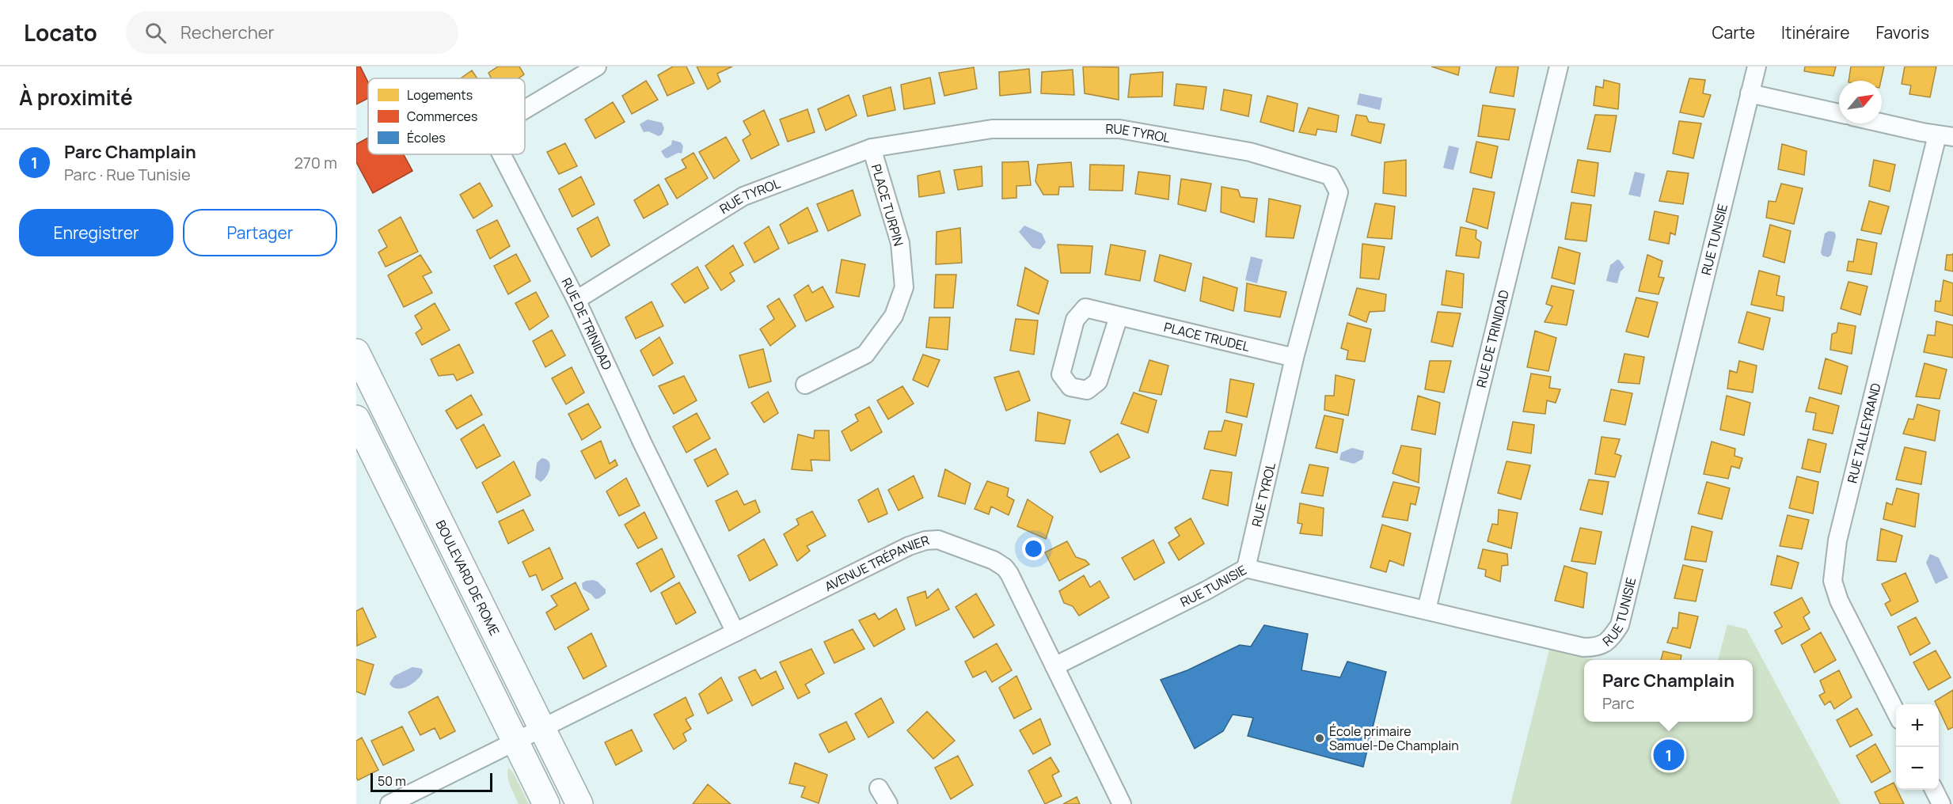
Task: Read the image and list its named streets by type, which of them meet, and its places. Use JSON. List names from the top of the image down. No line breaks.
{"streets":{"main road":["BOULEVARD DE ROME"],"street":["RUE TYROL","PLACE TURPIN","RUE TUNISIE","RUE DE TRINIDAD","PLACE TRUDEL","RUE TALLEYRAND","AVENUE TRÉPANIER"]},"crossings":[["RUE TYROL","PLACE TURPIN"],["RUE TYROL","RUE TUNISIE"],["RUE TYROL","RUE DE TRINIDAD"],["RUE TYROL","PLACE TRUDEL"],["RUE TUNISIE","RUE DE TRINIDAD"],["RUE TUNISIE","AVENUE TRÉPANIER"],["RUE DE TRINIDAD","AVENUE TRÉPANIER"],["AVENUE TRÉPANIER","BOULEVARD DE ROME"]],"places":["École primaire Samuel-De Champlain"],"legend":["Logements","Commerces","Écoles"],"scale_bar":"50 m","north":"top right","page":{"header":"Locato","search":"Rechercher","nav":["Carte","Itinéraire","Favoris"],"heading":"À proximité","list":[{"mark":"1","name":"Parc Champlain","note":"Parc · Rue Tunisie","value":"270 m"}],"buttons":["Enregistrer","Partager"],"popup":["Parc Champlain","Parc"],"map_buttons":["+","−"],"pins":"1","scale":"50 m"}}
